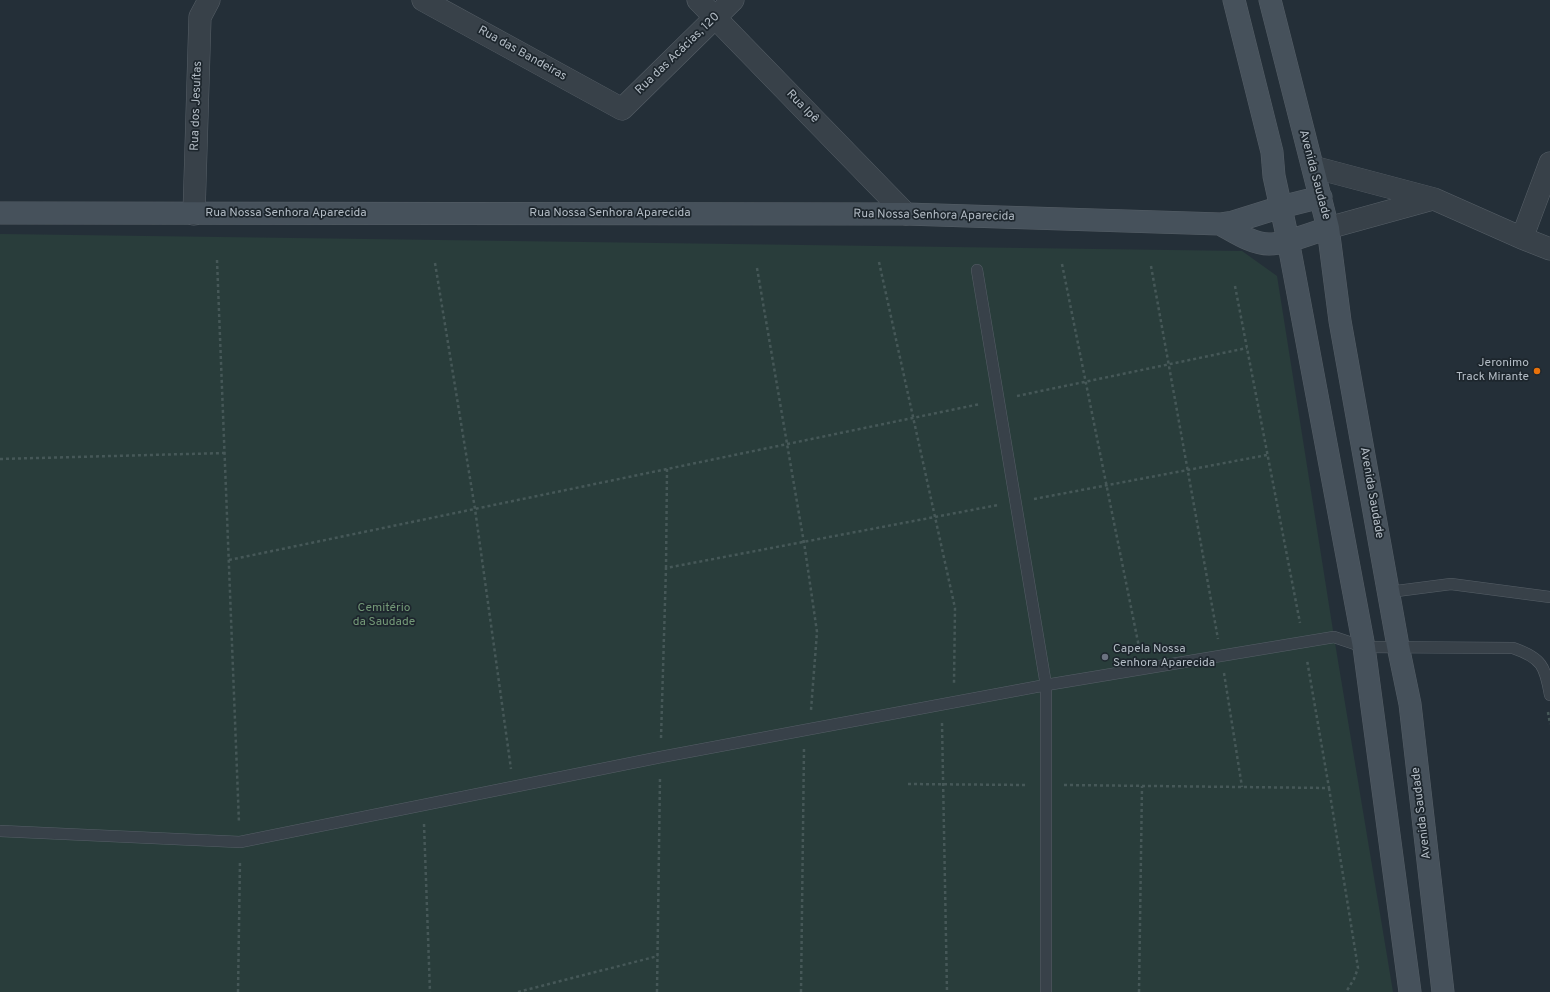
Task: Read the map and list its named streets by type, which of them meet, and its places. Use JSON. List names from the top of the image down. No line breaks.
{"streets":{"main road":["Avenida Saudade","Rua Nossa Senhora Aparecida"],"street":["Rua das Bandeiras","Rua das Acácias, 120","Rua dos Jesuítas","Rua Ipê"]},"crossings":[["Rua das Bandeiras","Rua das Acácias, 120"],["Rua das Acácias, 120","Rua Ipê"],["Rua dos Jesuítas","Rua Nossa Senhora Aparecida"],["Rua Ipê","Rua Nossa Senhora Aparecida"],["Avenida Saudade","Rua Nossa Senhora Aparecida"]],"parks":["Cemitério da Saudade"],"places":["Jeronimo Track Mirante","Capela Nossa Senhora Aparecida"]}
